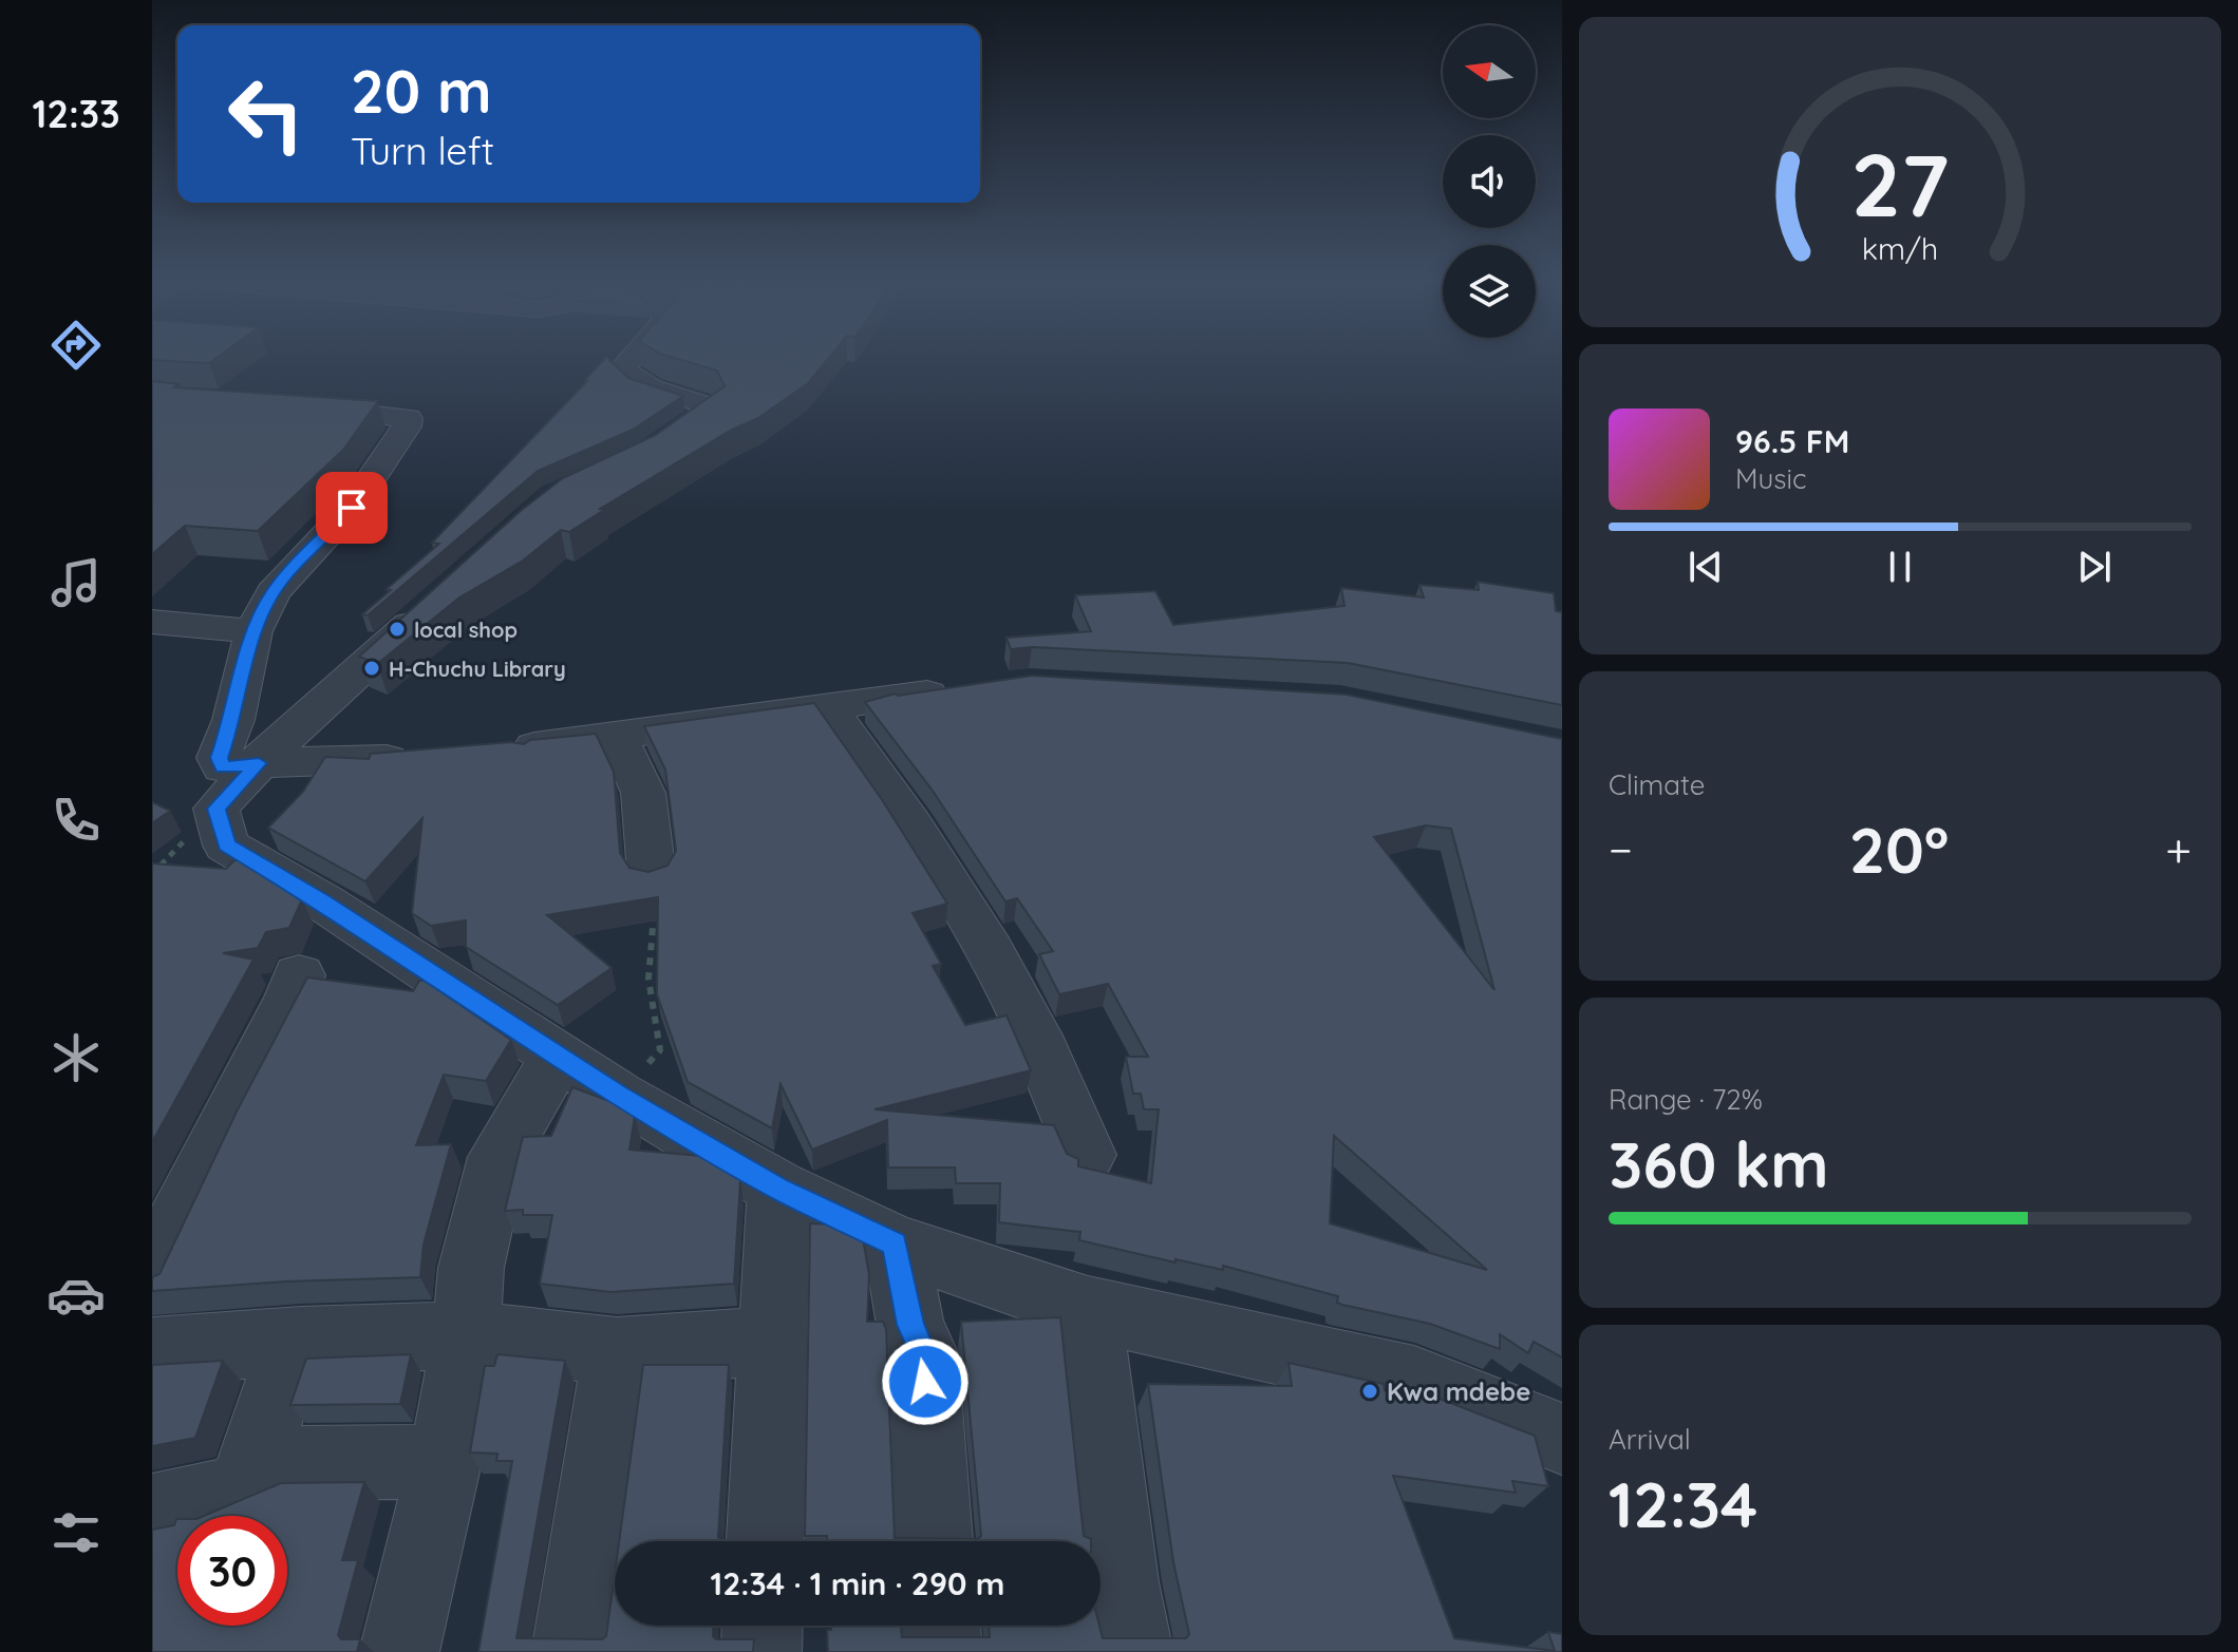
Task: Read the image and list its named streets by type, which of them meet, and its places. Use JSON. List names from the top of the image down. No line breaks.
{"places":["local shop","H-Chuchu Library","Kwa mdebe"],"north":"left","page":{"tabs":"12:33","turn":["20 m","Turn left"],"song":["96.5 FM","Music"],"tile":["Climate",["Range · 72%","360 km"],["Arrival","12:34"]],"heat":["−","20°","+"],"limit":"30","trip":"12:34 · 1 min · 290 m","gauge":["27","km/h"]}}
